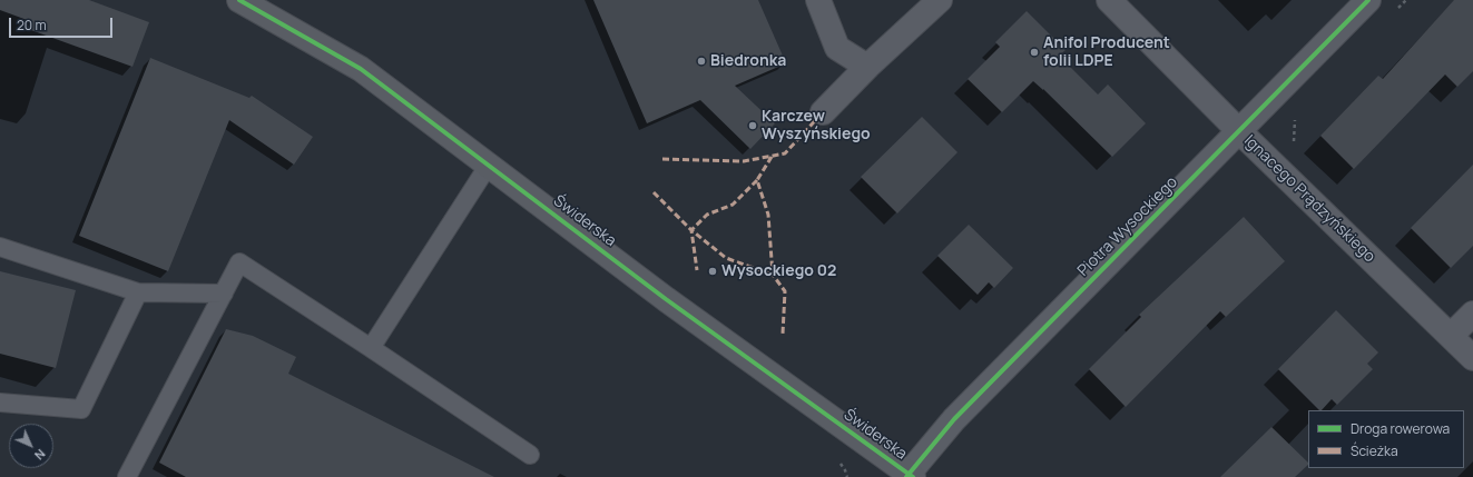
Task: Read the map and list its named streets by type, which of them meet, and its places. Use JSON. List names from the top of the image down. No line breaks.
{"streets":{"street":["Ignacego Prądzyńskiego","Świderska","Piotra Wysockiego"]},"crossings":[["Ignacego Prądzyńskiego","Piotra Wysockiego"],["Świderska","Piotra Wysockiego"]],"places":["Anifol Producent folii LDPE","Biedronka","Karczew Wyszyńskiego","Wysockiego 02"],"legend":["Droga rowerowa","Ścieżka"],"scale_bar":"20 m","north":"bottom right"}
